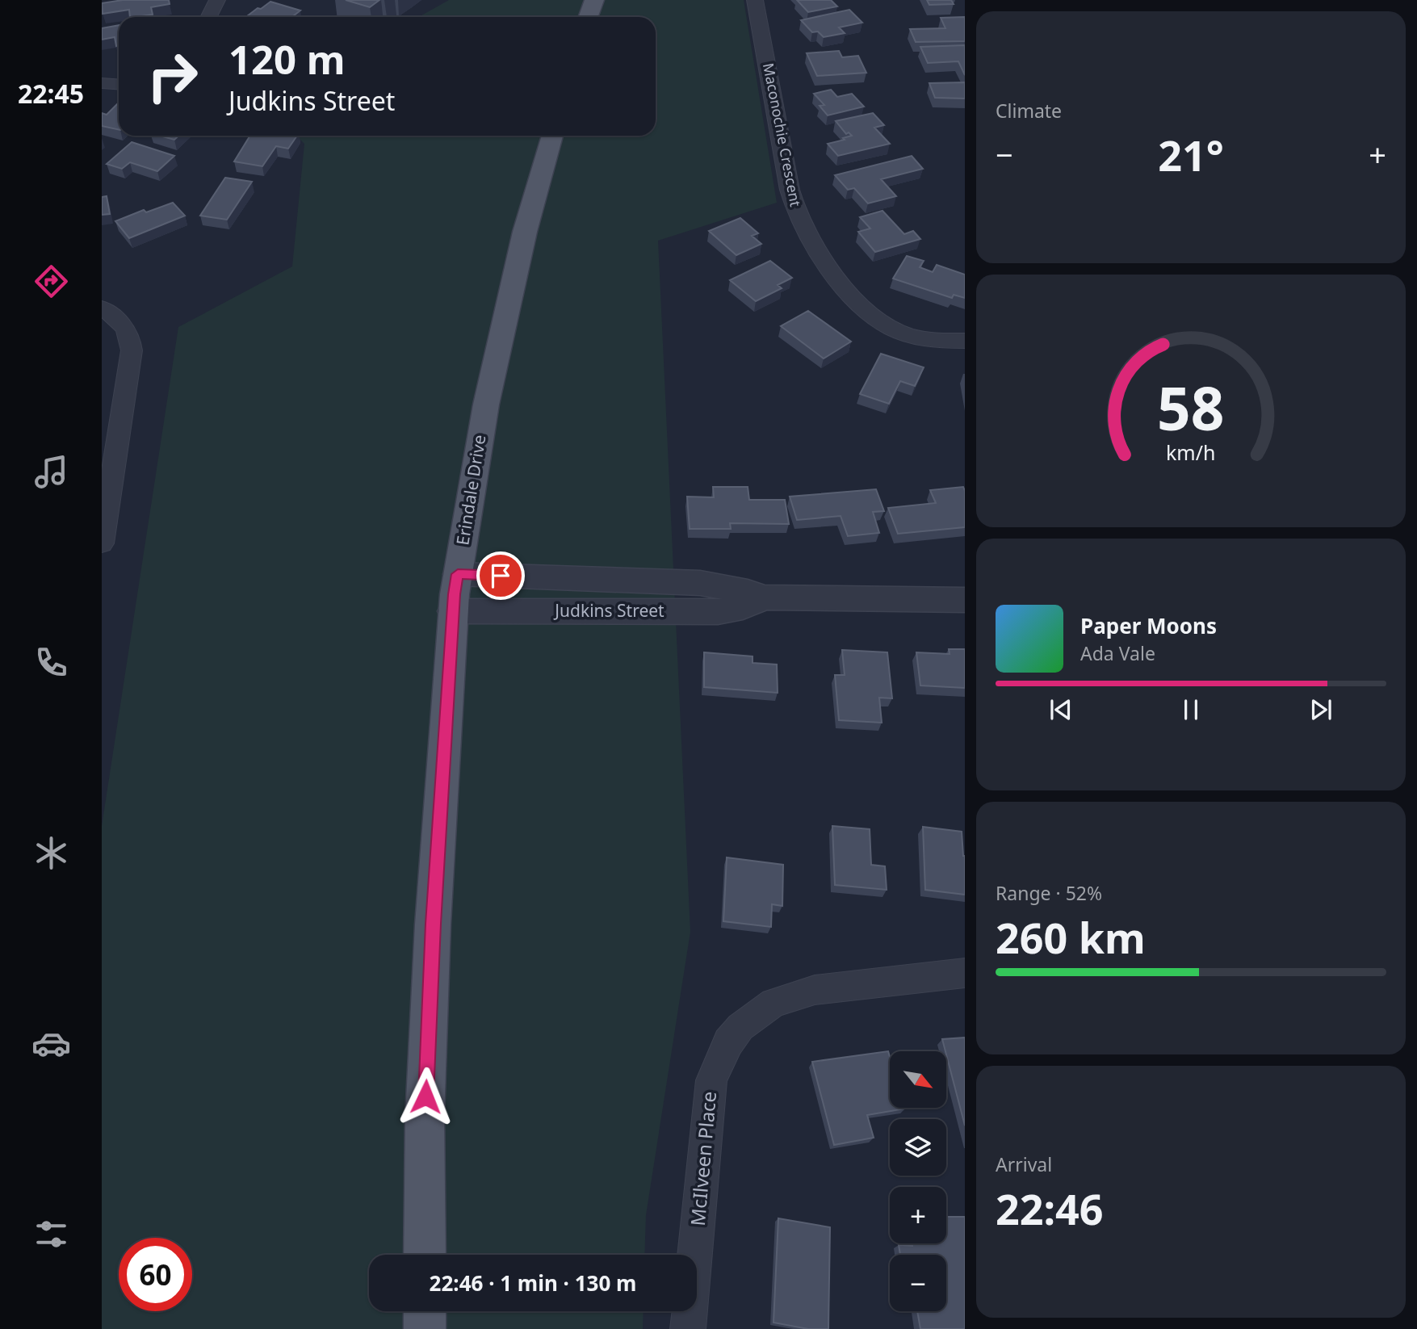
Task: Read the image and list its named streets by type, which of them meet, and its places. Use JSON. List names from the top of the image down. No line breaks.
{"streets":{"main road":["Erindale Drive"],"street":["Maconochie Crescent","Judkins Street","McIlveen Place"]},"crossings":[["Erindale Drive","Judkins Street"]],"north":"bottom right","page":{"tabs":"22:45","tile":["Climate",["Range · 52%","260 km"],["Arrival","22:46"]],"turn":["120 m","Judkins Street"],"heat":["−","21°","+"],"song":["Paper Moons","Ada Vale"],"map_buttons":["+","−"],"limit":"60","trip":"22:46 · 1 min · 130 m","gauge":["58","km/h"]}}
